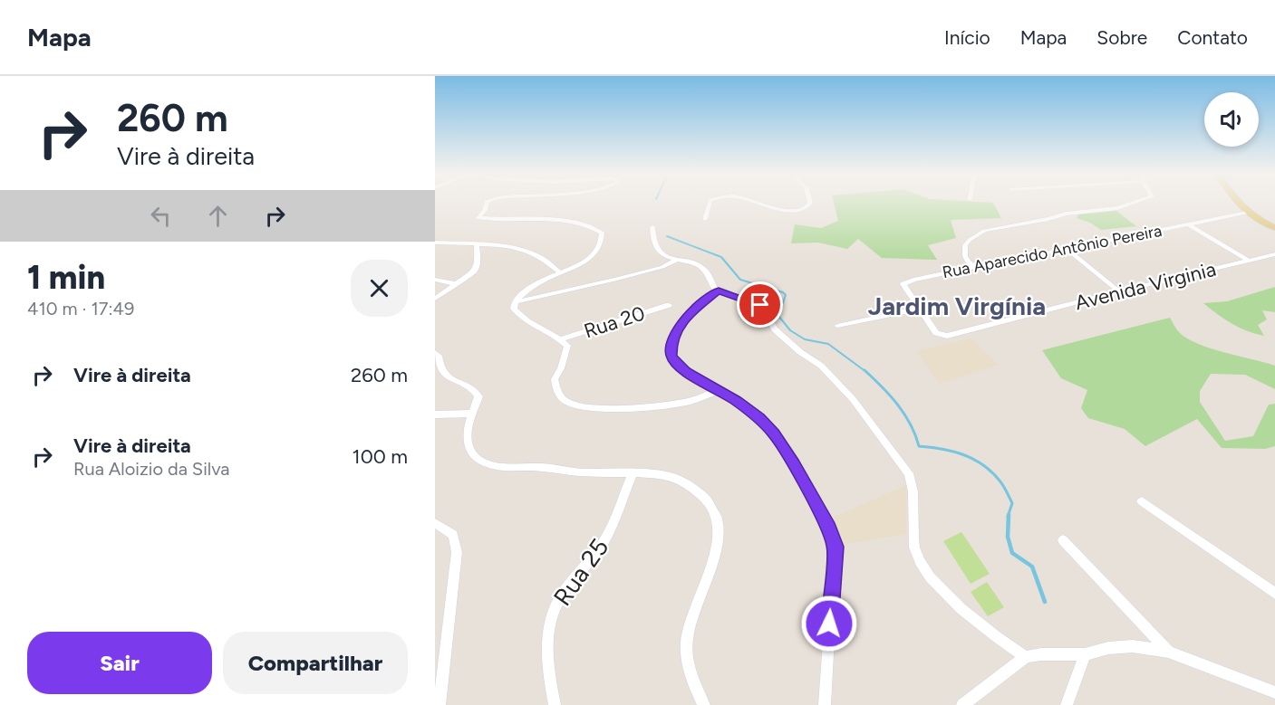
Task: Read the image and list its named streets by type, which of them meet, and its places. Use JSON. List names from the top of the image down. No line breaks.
{"streets":{"street":["Rua Aparecido Antônio Pereira","Avenida Virginia","Rua 20","Rua 25"]},"crossings":[["Rua Aparecido Antônio Pereira","Avenida Virginia"]],"districts":["Jardim Virgínia"],"page":{"header":"Mapa","nav":["Início","Mapa","Sobre","Contato"],"turn":["260 m","Vire à direita"],"heading":["1 min","410 m · 17:49"],"list":[{"name":"Vire à direita","value":"260 m"},{"name":"Vire à direita","note":"Rua Aloizio da Silva","value":"100 m"}],"buttons":["Sair","Compartilhar"]}}
